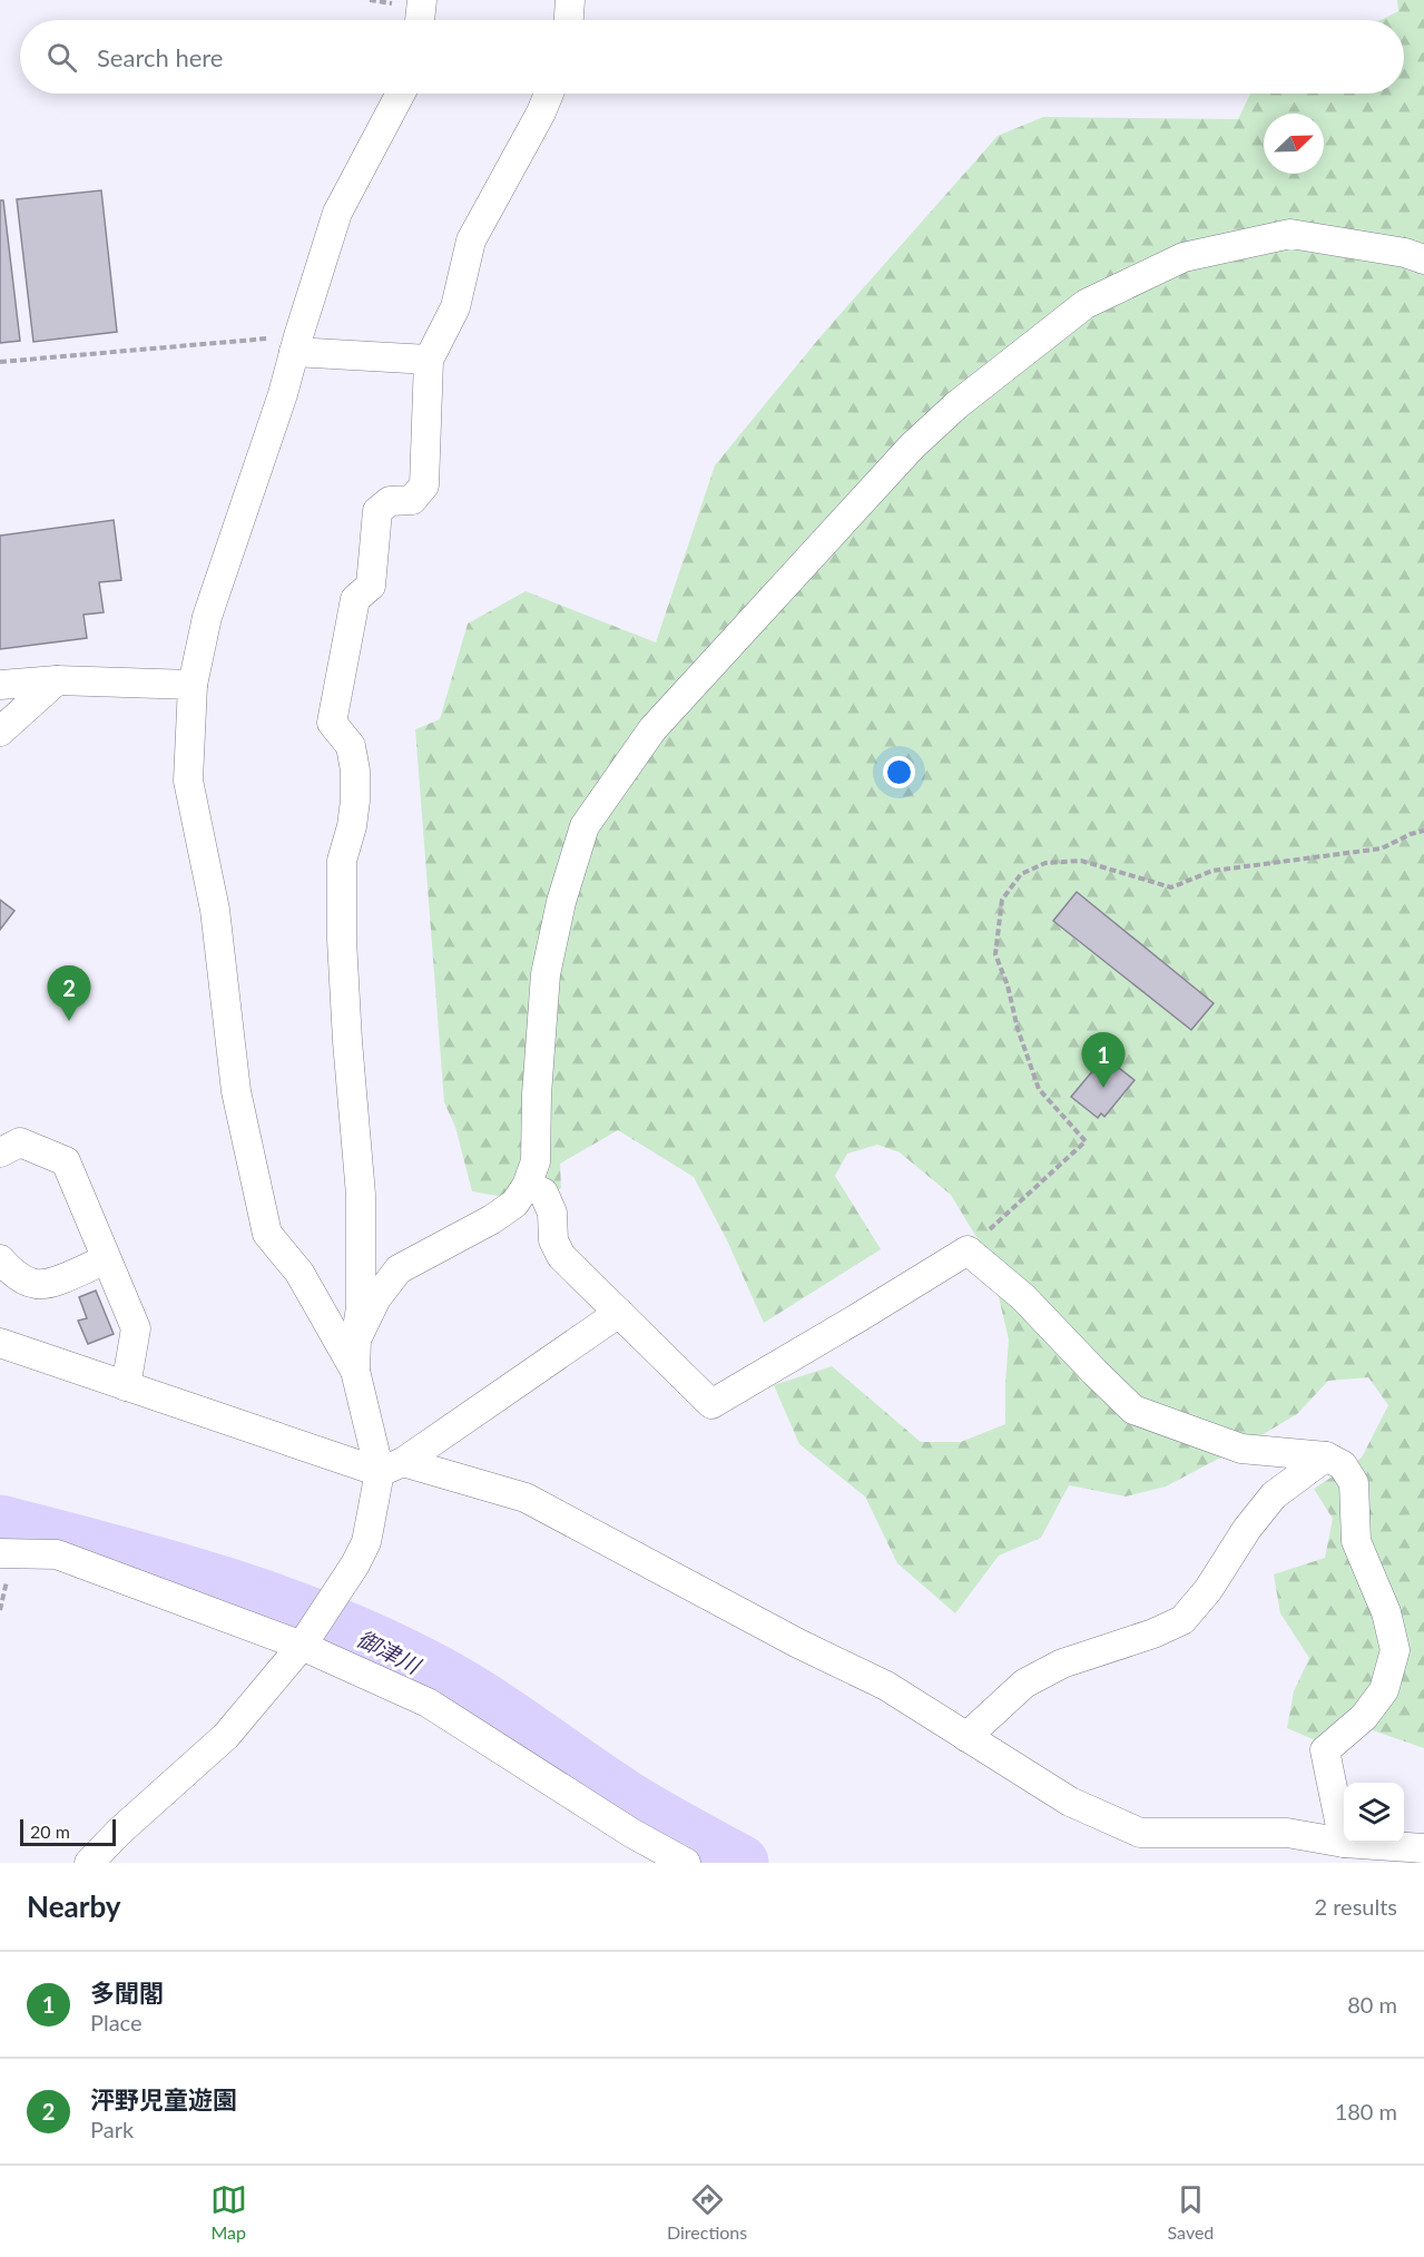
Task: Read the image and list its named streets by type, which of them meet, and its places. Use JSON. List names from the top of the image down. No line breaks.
{"water":["御津川"],"scale_bar":"20 m","north":"top right","page":{"search":"Search here","pins":["2","1"],"scale":"20 m","heading":["Nearby","2 results"],"list":[{"mark":"1","name":"多聞閣","note":"Place","value":"80 m"},{"mark":"2","name":"泙野児童遊園","note":"Park","value":"180 m"}],"nav":["Map","Directions","Saved"]}}
